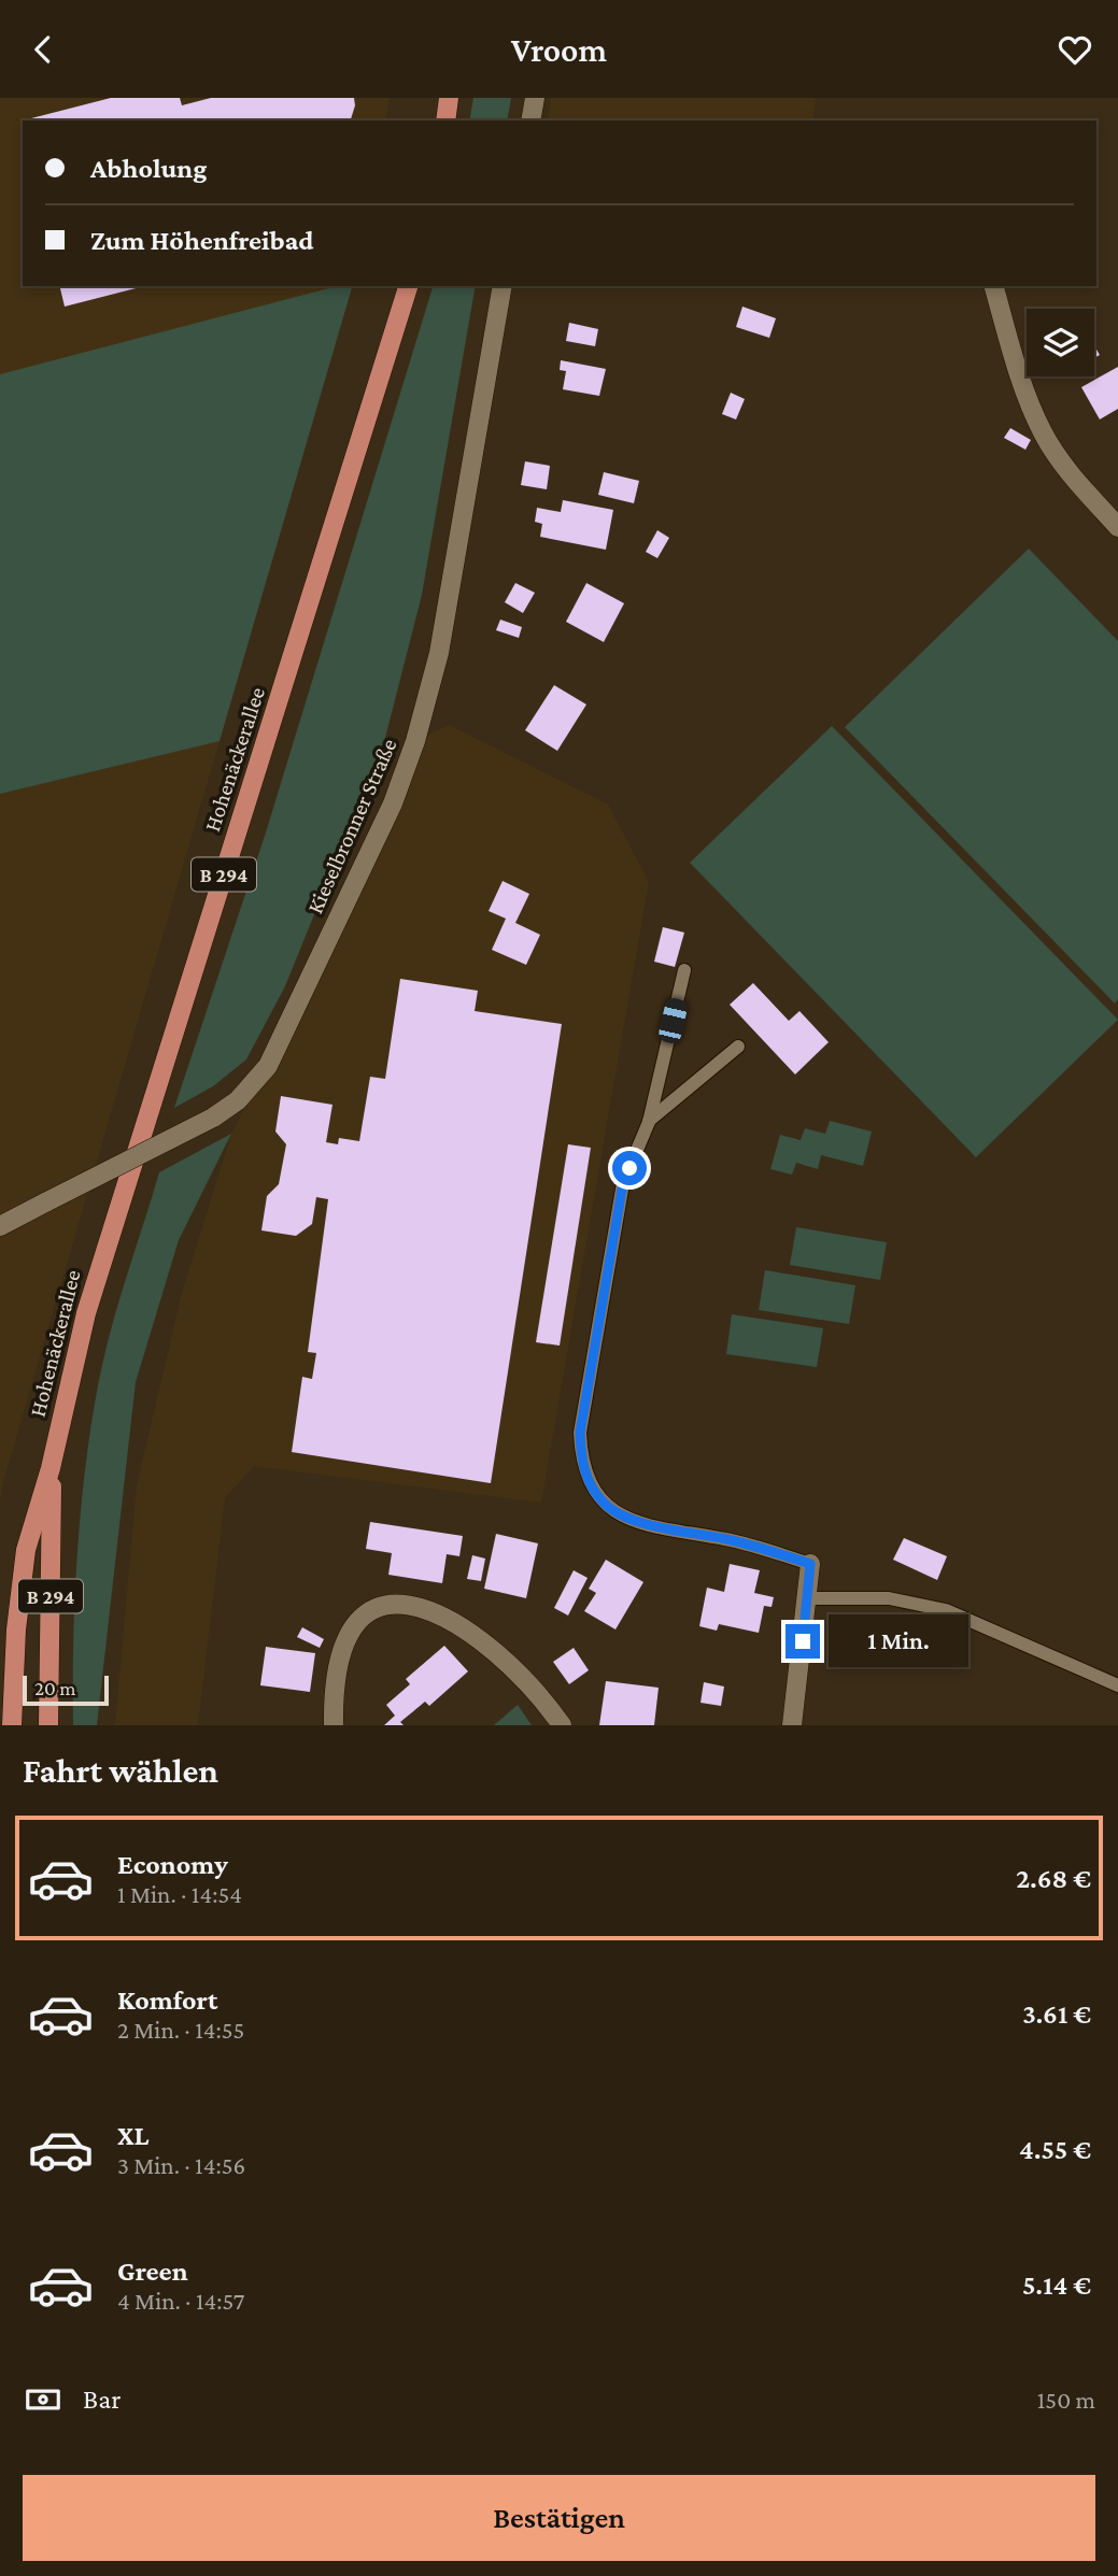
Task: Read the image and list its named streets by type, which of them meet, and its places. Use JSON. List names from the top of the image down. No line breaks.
{"streets":{"main road":["Hohenäckerallee","B 294"],"street":["Kieselbronner Straße"]},"scale_bar":"20 m","page":{"header":"Vroom","banner":["Abholung","Zum Höhenfreibad"],"bubble":"1 Min.","scale":"20 m","heading":"Fahrt wählen","list":[{"name":"Economy","note":"1 Min. · 14:54","value":"2.68 €"},{"name":"Komfort","note":"2 Min. · 14:55","value":"3.61 €"},{"name":"XL","note":"3 Min. · 14:56","value":"4.55 €"},{"name":"Green","note":"4 Min. · 14:57","value":"5.14 €"}],"pay":["Bar","150 m"],"buttons":"Bestätigen"}}
